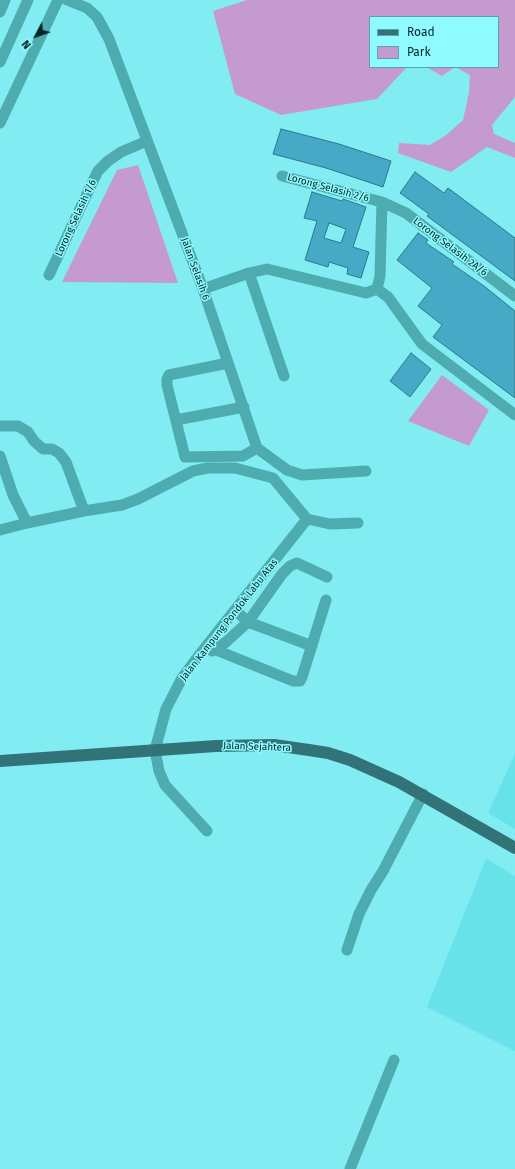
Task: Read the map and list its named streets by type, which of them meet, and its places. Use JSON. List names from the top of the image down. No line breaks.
{"streets":{"main road":["Jalan Sejahtera"],"street":["Lorong Selasih 2/6","Lorong Selasih 1/6","Lorong Selasih 2A/6","Jalan Selasih 6","Jalan Kampung Pondok Labu Atas"]},"crossings":[["Lorong Selasih 2/6","Lorong Selasih 2A/6"],["Lorong Selasih 1/6","Jalan Selasih 6"],["Jalan Kampung Pondok Labu Atas","Jalan Sejahtera"]],"legend":["Road","Park"],"north":"bottom left"}
